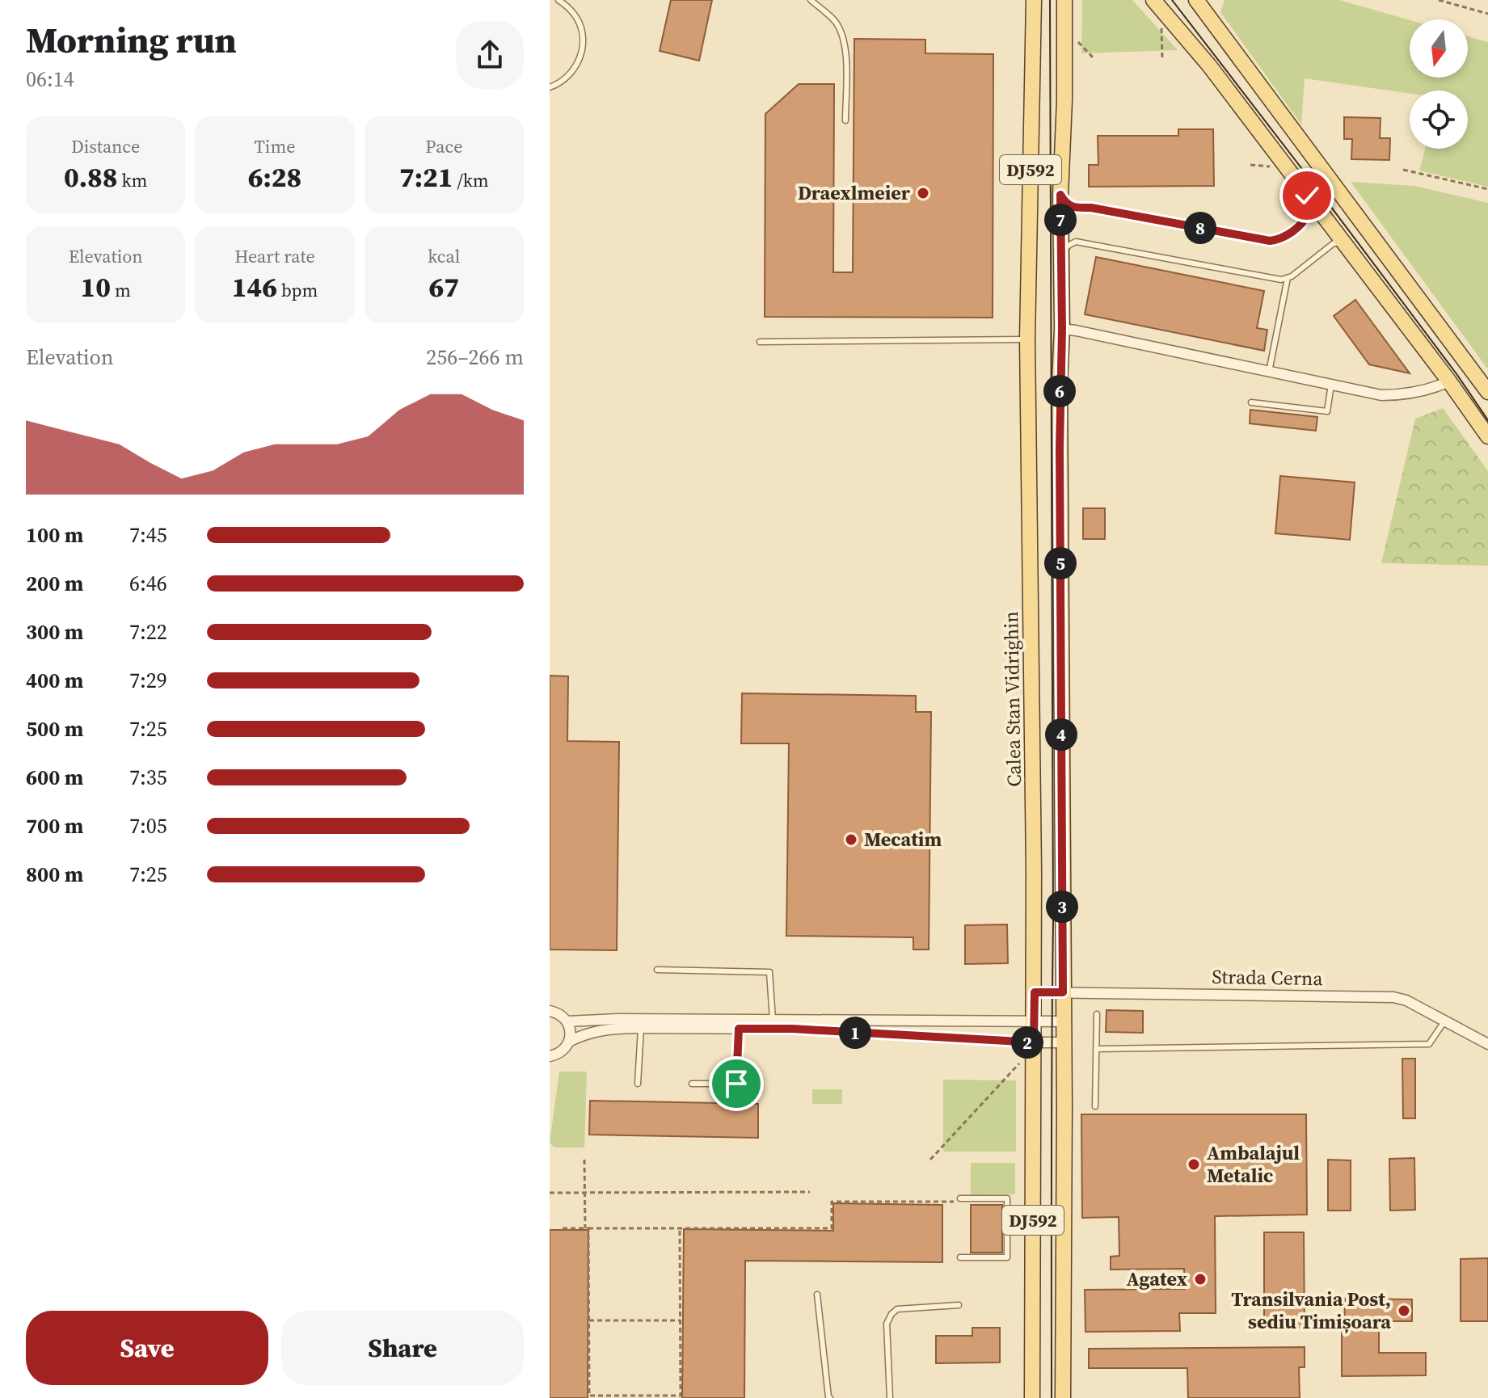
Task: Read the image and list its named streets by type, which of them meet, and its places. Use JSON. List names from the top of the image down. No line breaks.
{"streets":{"main road":["DJ592","Calea Stan Vidrighin"],"street":["Strada Cerna"]},"crossings":[["DJ592","Strada Cerna"],["Calea Stan Vidrighin","Strada Cerna"]],"places":["Draexlmeier","Mecatim","Ambalajul Metalic","Agatex","Transilvania Post, sediu Timișoara"],"north":"bottom","page":{"heading":["Morning run","06:14"],"stats":[["Distance","0.88 km"],["Time","6:28"],["Pace","7:21 /km"],["Elevation","10 m"],["Heart rate","146 bpm"],["kcal","67"]],"pins":["7","8","6","5","4","3","1","2"],"chart":["Elevation","256–266 m"],"list":[{"name":"100 m","note":"7:45"},{"name":"200 m","note":"6:46"},{"name":"300 m","note":"7:22"},{"name":"400 m","note":"7:29"},{"name":"500 m","note":"7:25"},{"name":"600 m","note":"7:35"},{"name":"700 m","note":"7:05"},{"name":"800 m","note":"7:25"}],"buttons":["Save","Share"]}}
